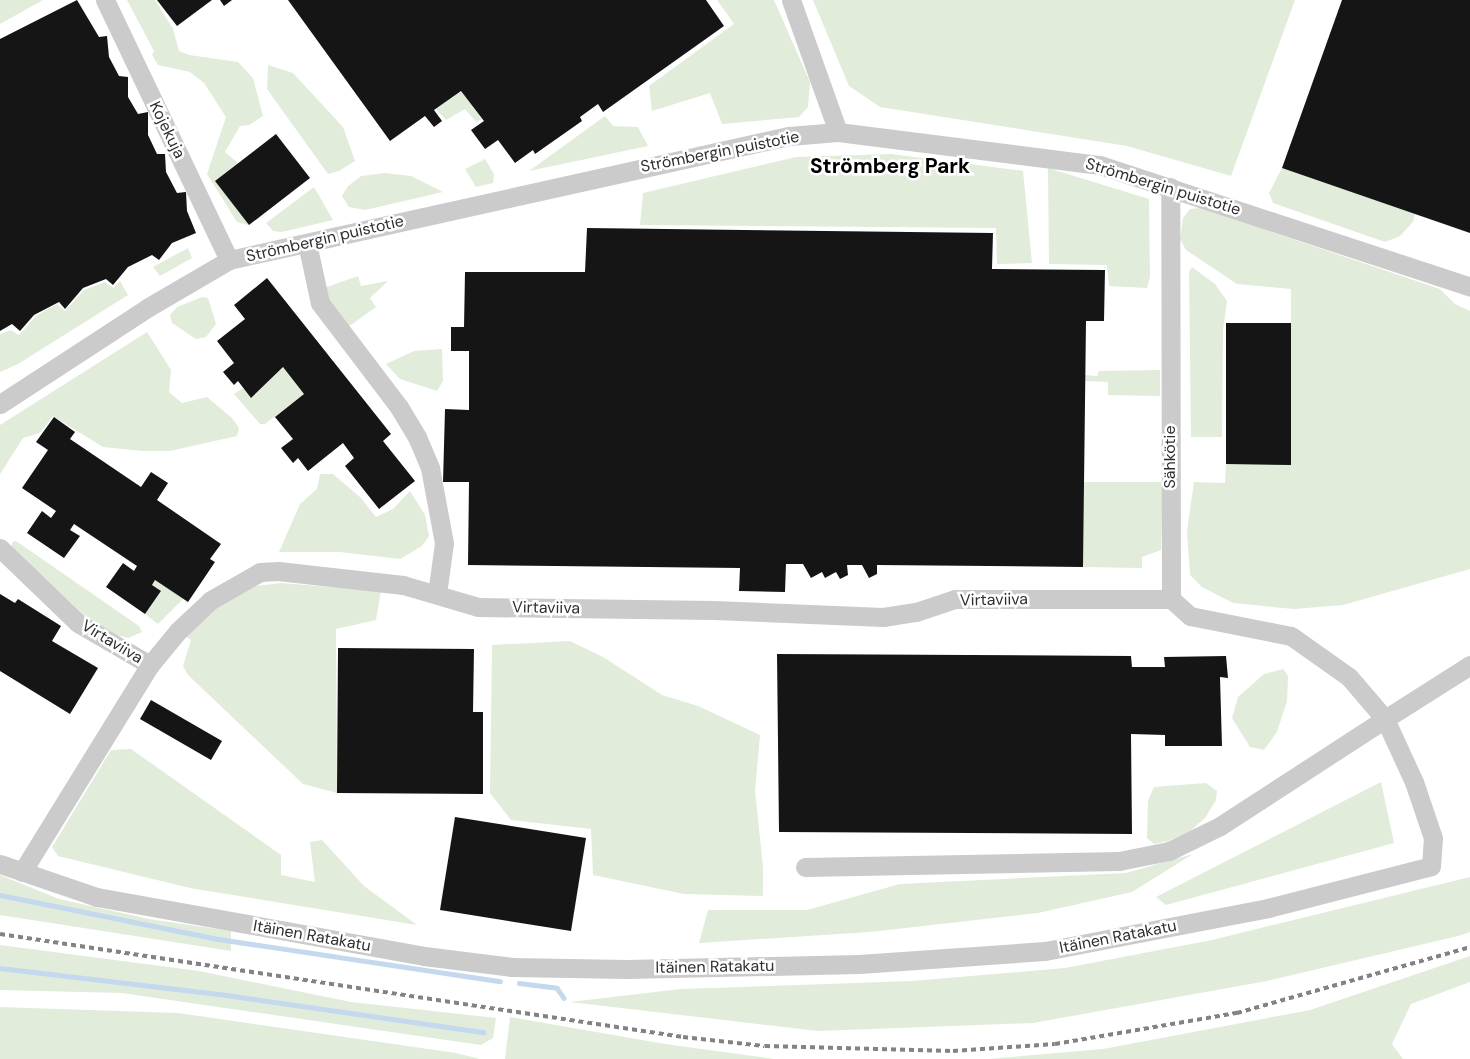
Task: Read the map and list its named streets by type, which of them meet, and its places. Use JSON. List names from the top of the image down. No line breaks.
{"streets":{"street":["Kojekuja","Strömbergin puistotie","Sähkötie","Virtaviiva","Itäinen Ratakatu"]},"crossings":[["Kojekuja","Strömbergin puistotie"],["Strömbergin puistotie","Sähkötie"],["Sähkötie","Virtaviiva"]],"districts":["Strömberg Park"]}
